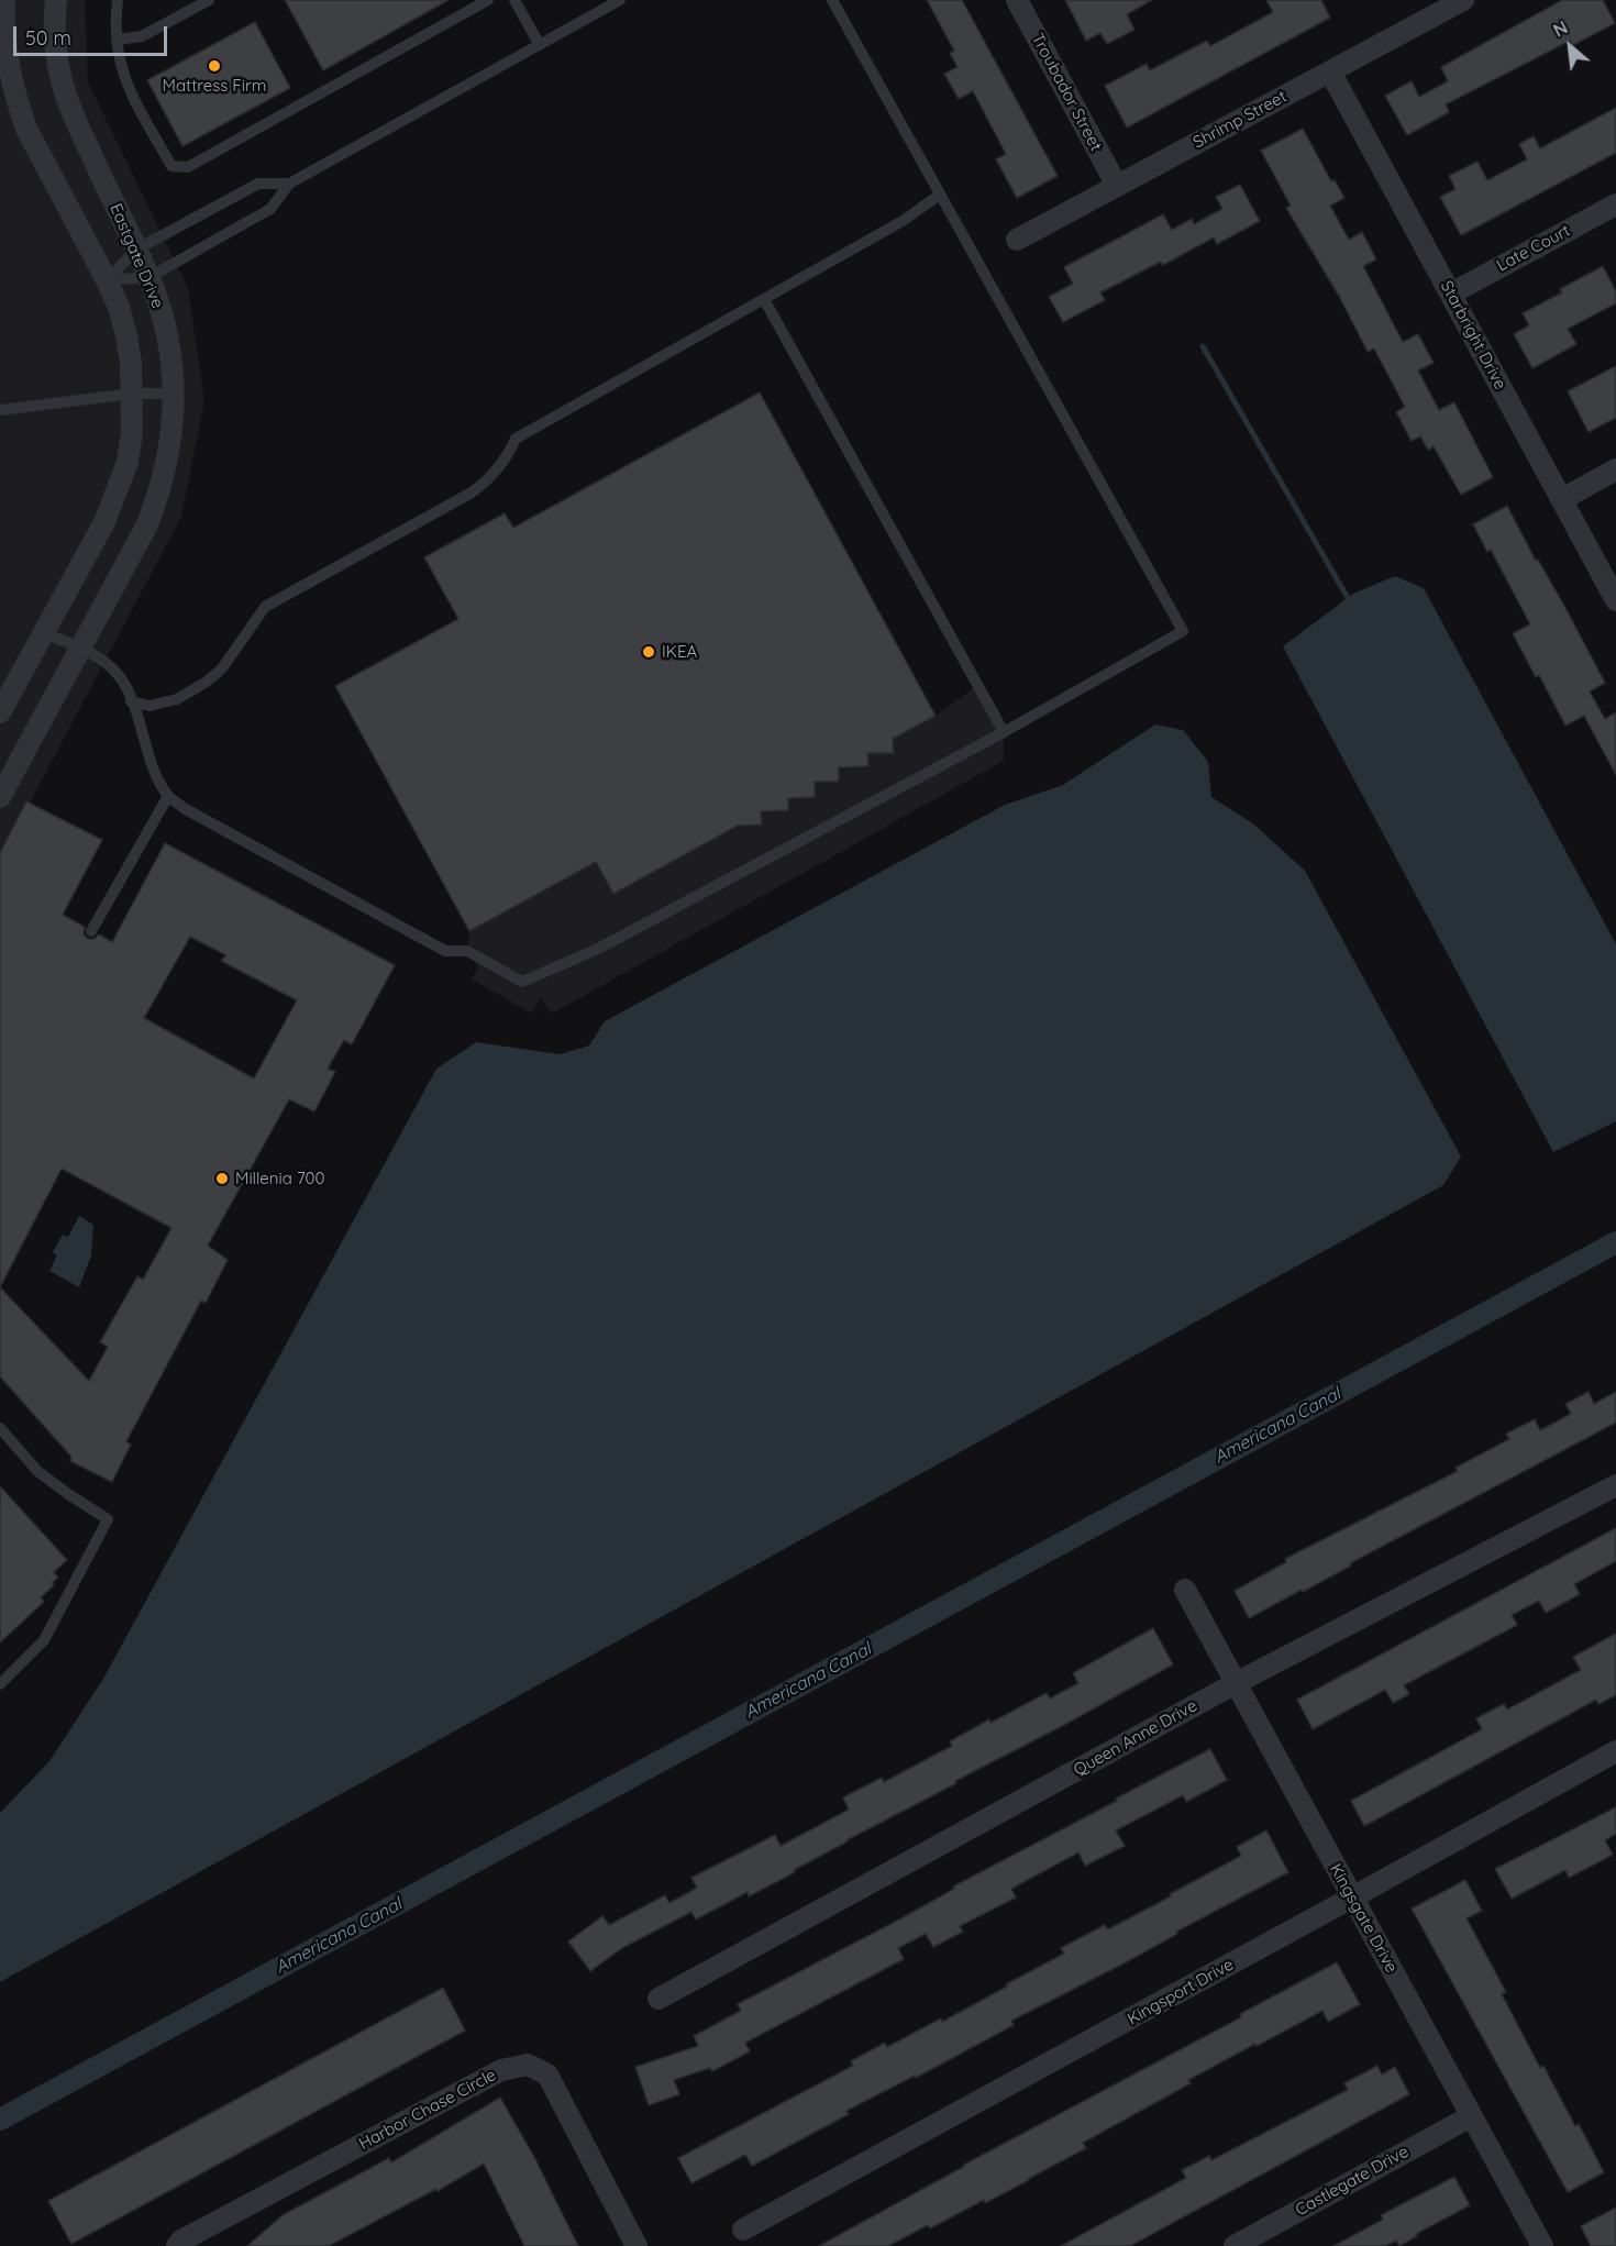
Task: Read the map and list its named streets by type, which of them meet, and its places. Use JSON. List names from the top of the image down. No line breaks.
{"streets":{"street":["Troubador Street","Shrimp Street","Late Court","Eastgate Drive","Starbright Drive","Queen Anne Drive","Kingsgate Drive","Kingsport Drive","Harbor Chase Circle","Castlegate Drive"]},"crossings":[["Troubador Street","Shrimp Street"],["Shrimp Street","Starbright Drive"],["Late Court","Starbright Drive"],["Queen Anne Drive","Kingsgate Drive"],["Kingsgate Drive","Kingsport Drive"],["Kingsgate Drive","Castlegate Drive"]],"water":["Americana Canal"],"places":["Mattress Firm","IKEA","Millenia 700"],"scale_bar":"50 m","north":"top left"}
